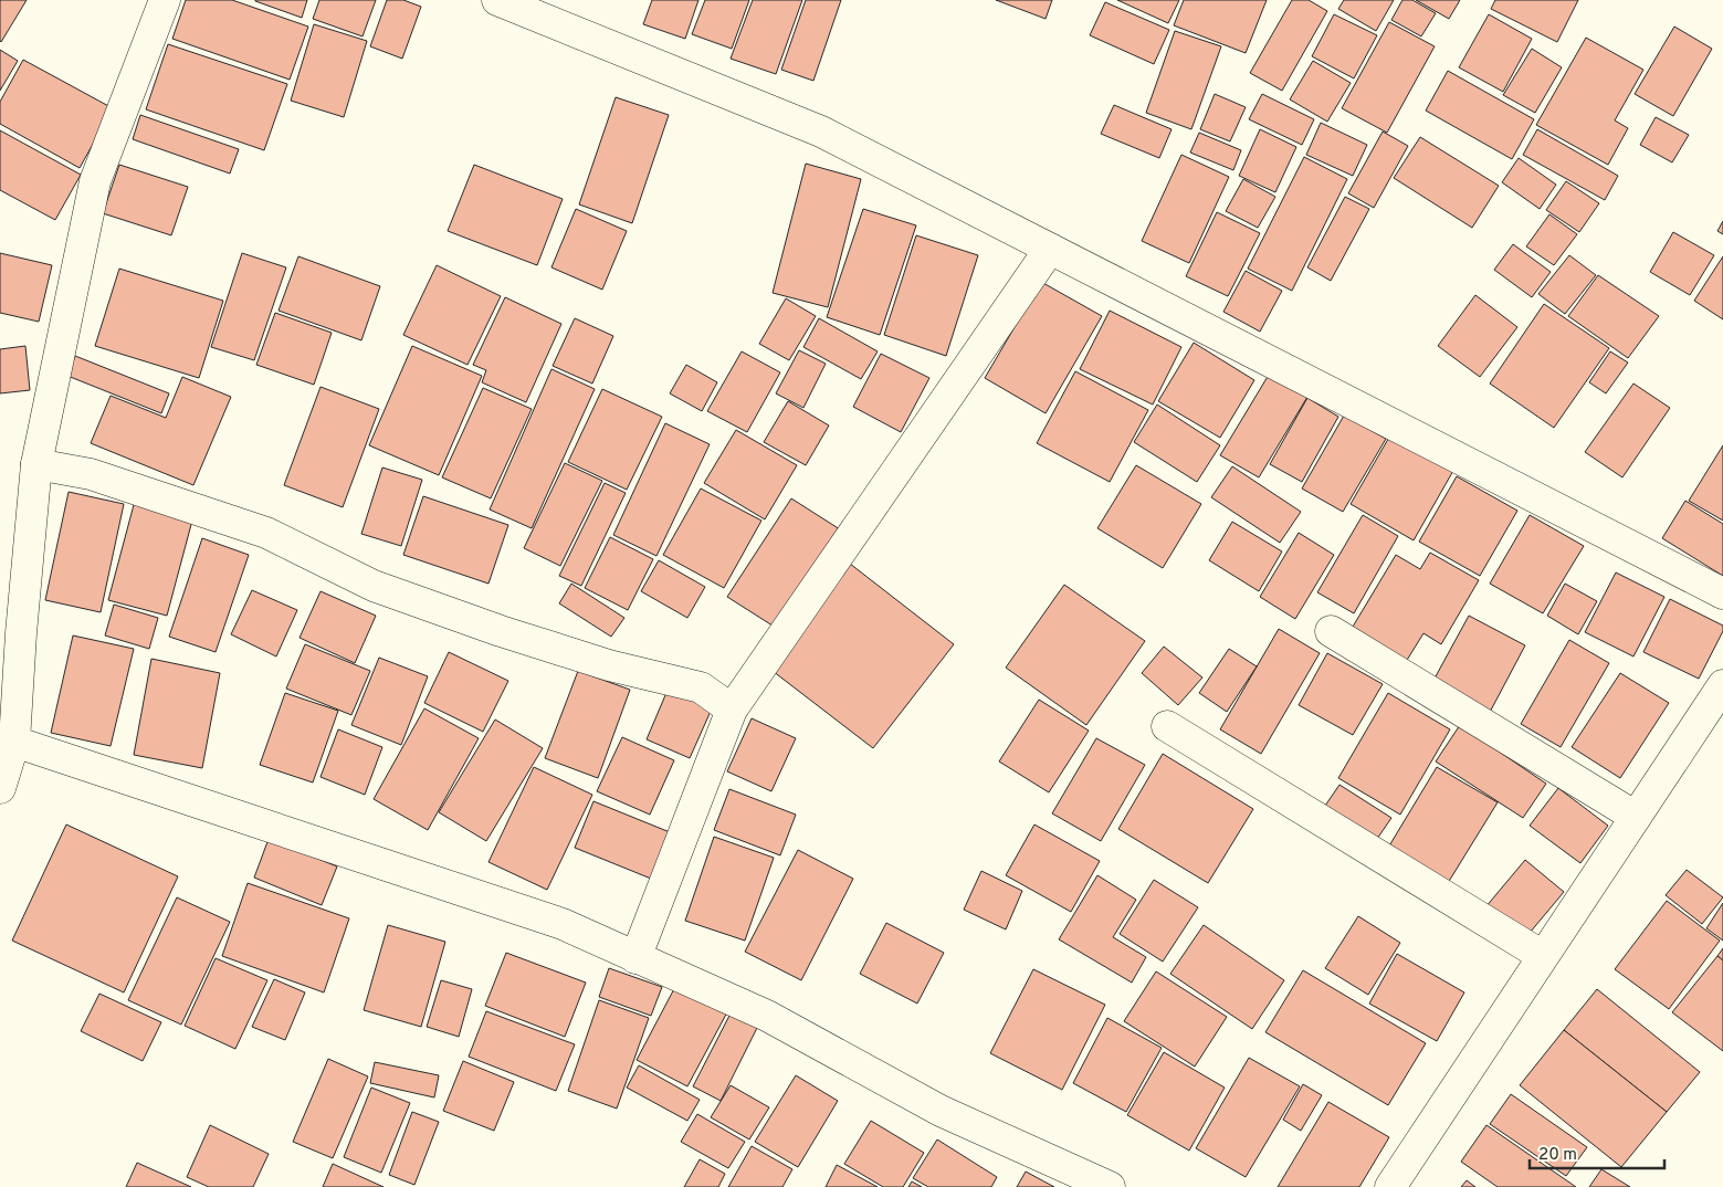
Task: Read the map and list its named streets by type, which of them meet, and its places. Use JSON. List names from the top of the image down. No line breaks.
{"scale_bar":"20 m"}
